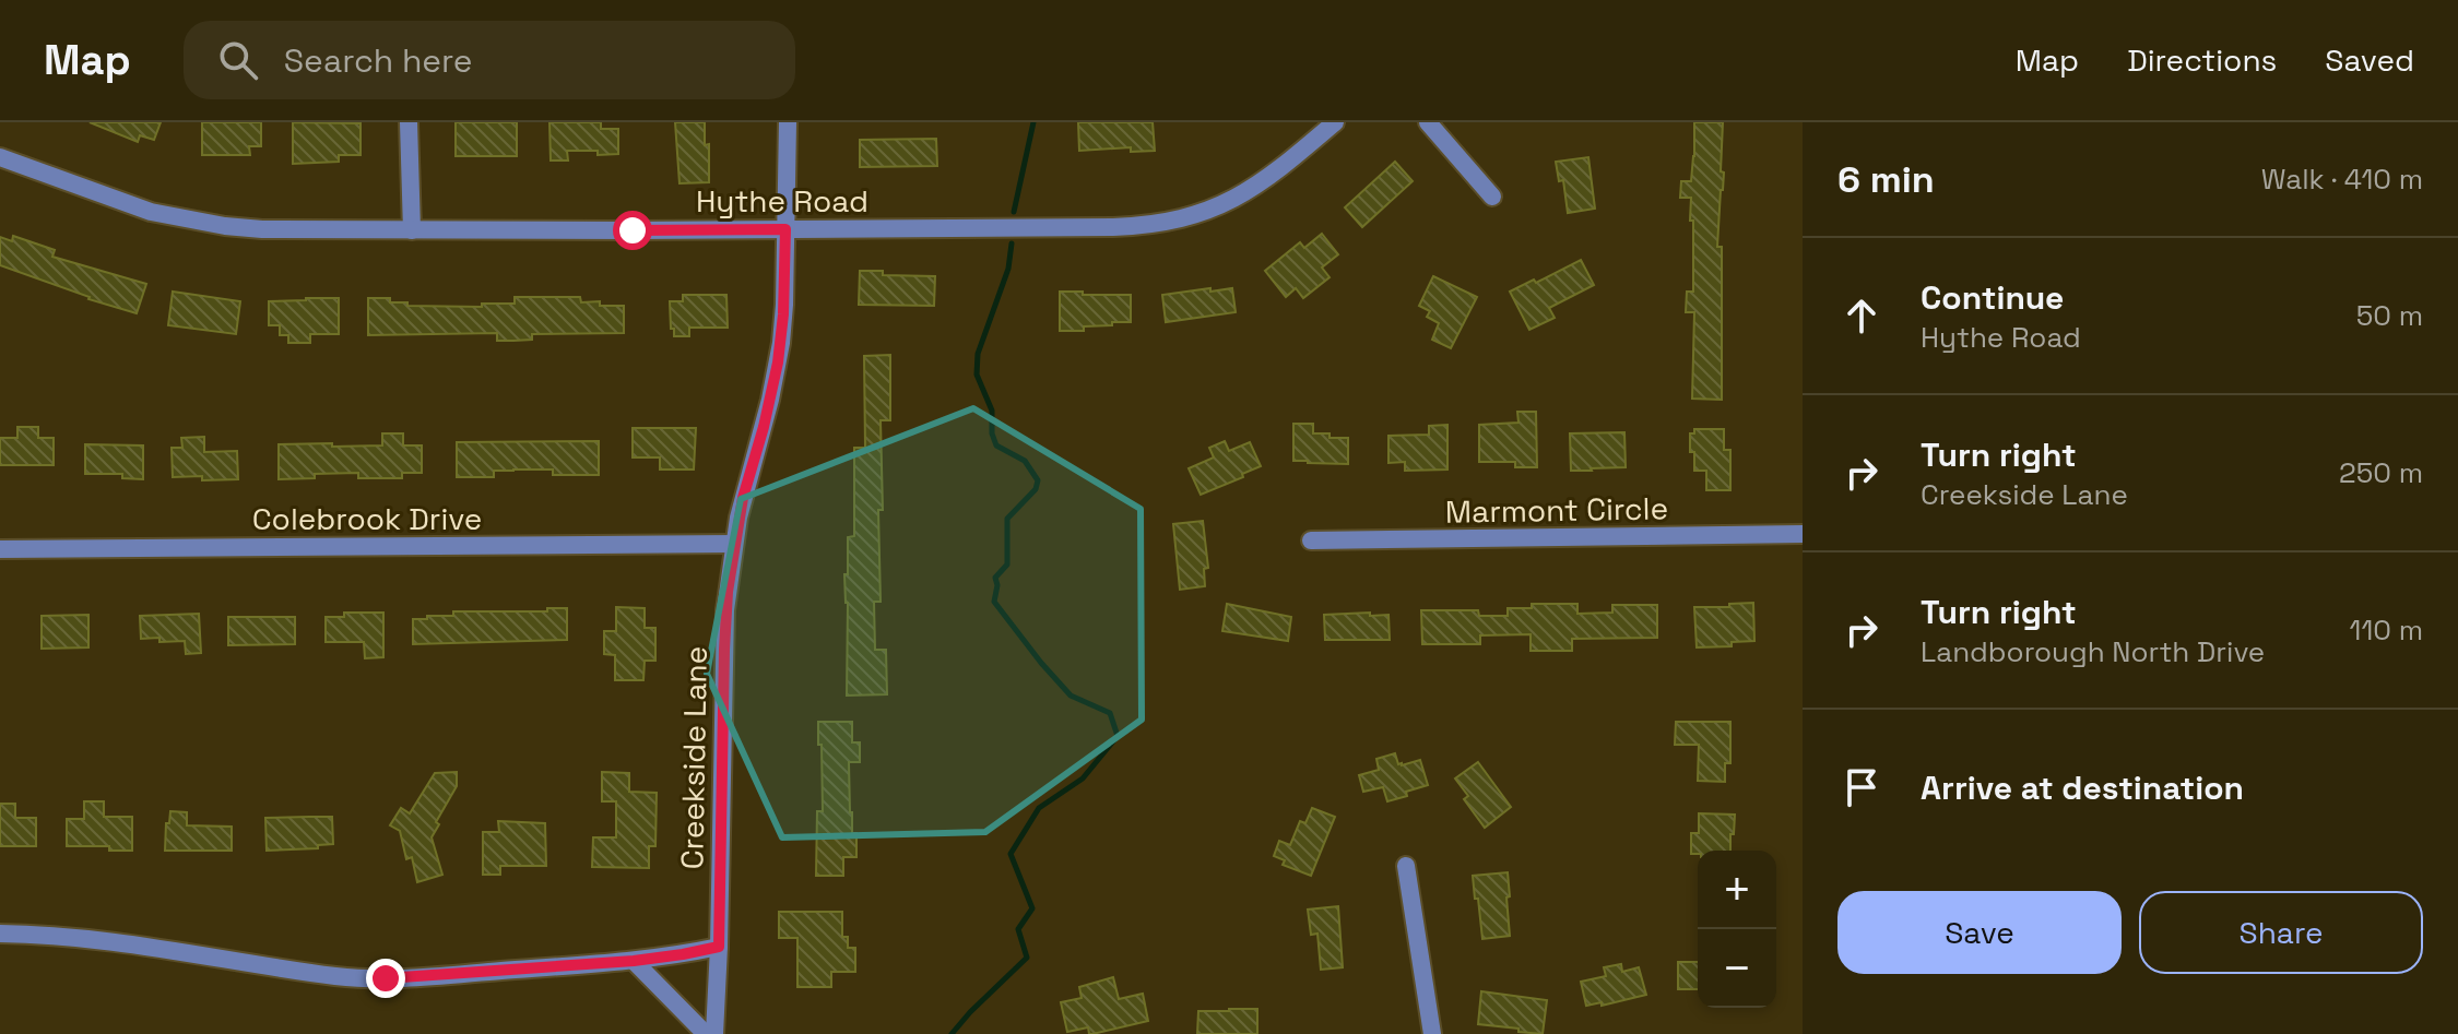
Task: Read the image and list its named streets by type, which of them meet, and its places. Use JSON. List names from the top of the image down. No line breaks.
{"streets":{"street":["Hythe Road","Marmont Circle","Colebrook Drive","Creekside Lane"]},"crossings":[["Hythe Road","Creekside Lane"],["Colebrook Drive","Creekside Lane"]],"page":{"header":"Map","search":"Search here","nav":["Map","Directions","Saved"],"heading":["6 min","Walk · 410 m"],"list":[["Continue","Hythe Road","50 m"],["Turn right","Creekside Lane","250 m"],["Turn right","Landborough North Drive","110 m"],"Arrive at destination"],"map_buttons":["+","−"],"buttons":["Save","Share"]}}
